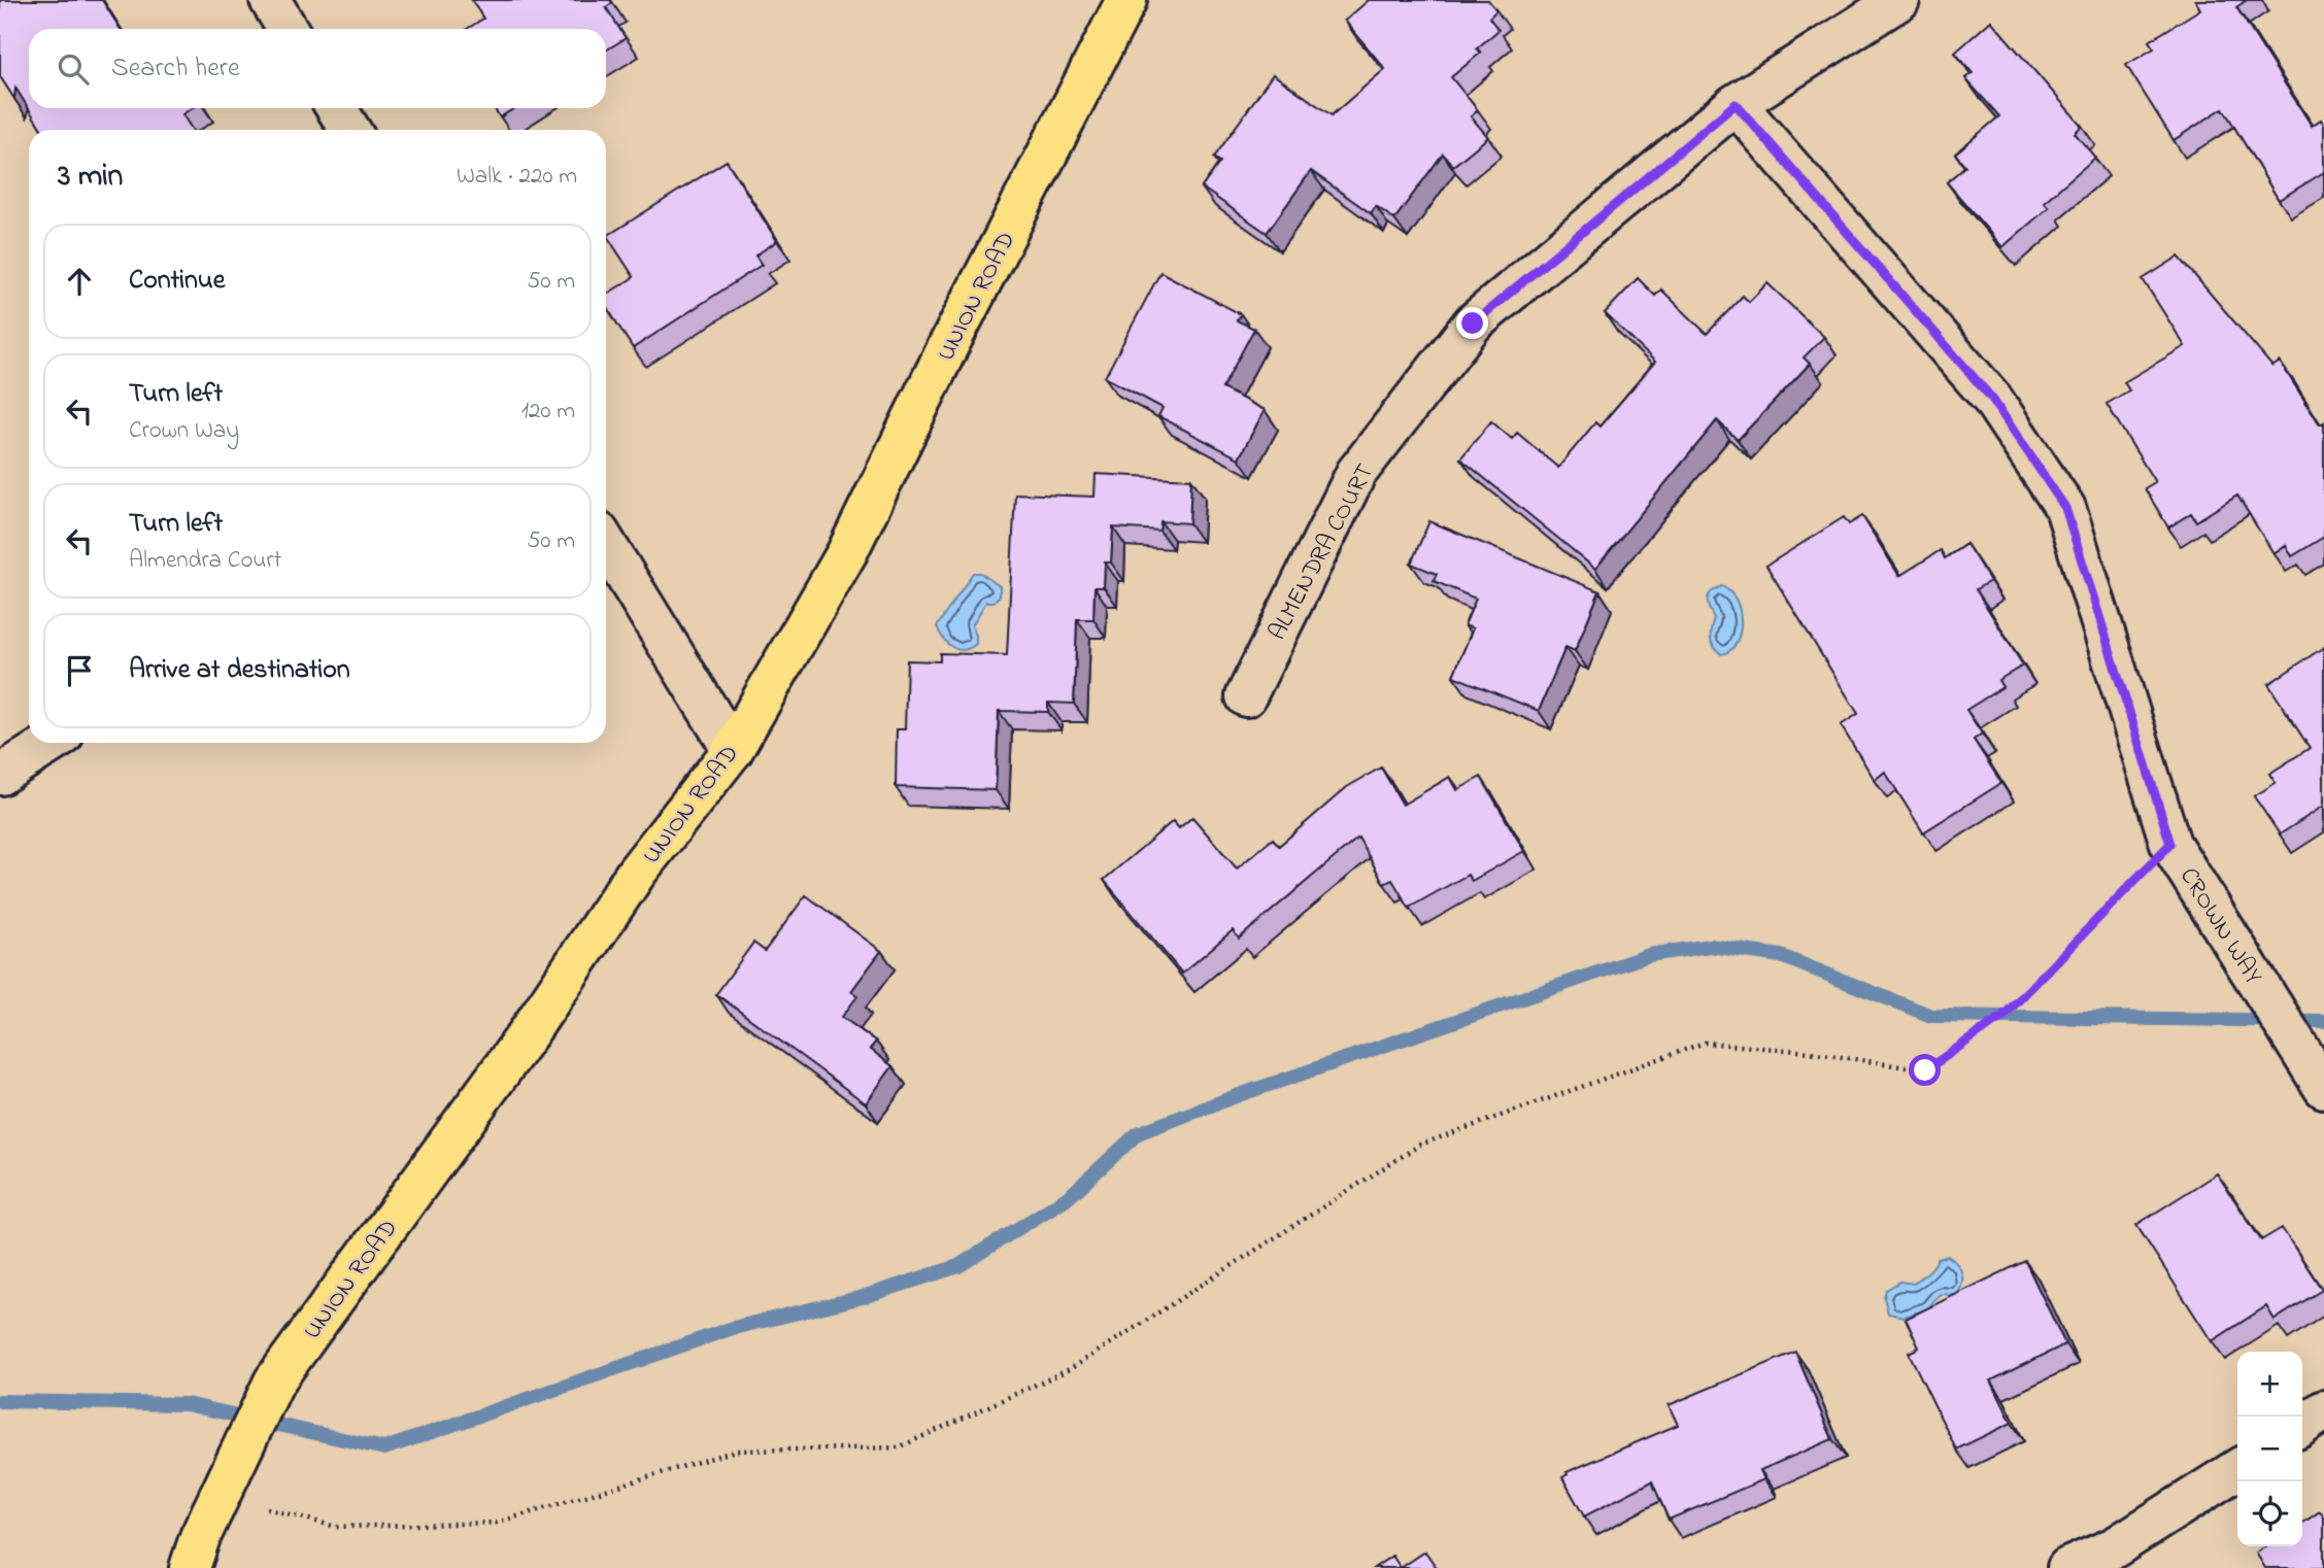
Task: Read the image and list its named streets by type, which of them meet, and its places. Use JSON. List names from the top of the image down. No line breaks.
{"streets":{"main road":["UNION ROAD"],"street":["ALMENDRA COURT","CROWN WAY"]},"crossings":[["ALMENDRA COURT","CROWN WAY"]],"page":{"search":"Search here","heading":["3 min","Walk · 220 m"],"list":[["Continue","50 m"],["Turn left","Crown Way","120 m"],["Turn left","Almendra Court","50 m"],"Arrive at destination"],"map_buttons":["+","−"]}}
